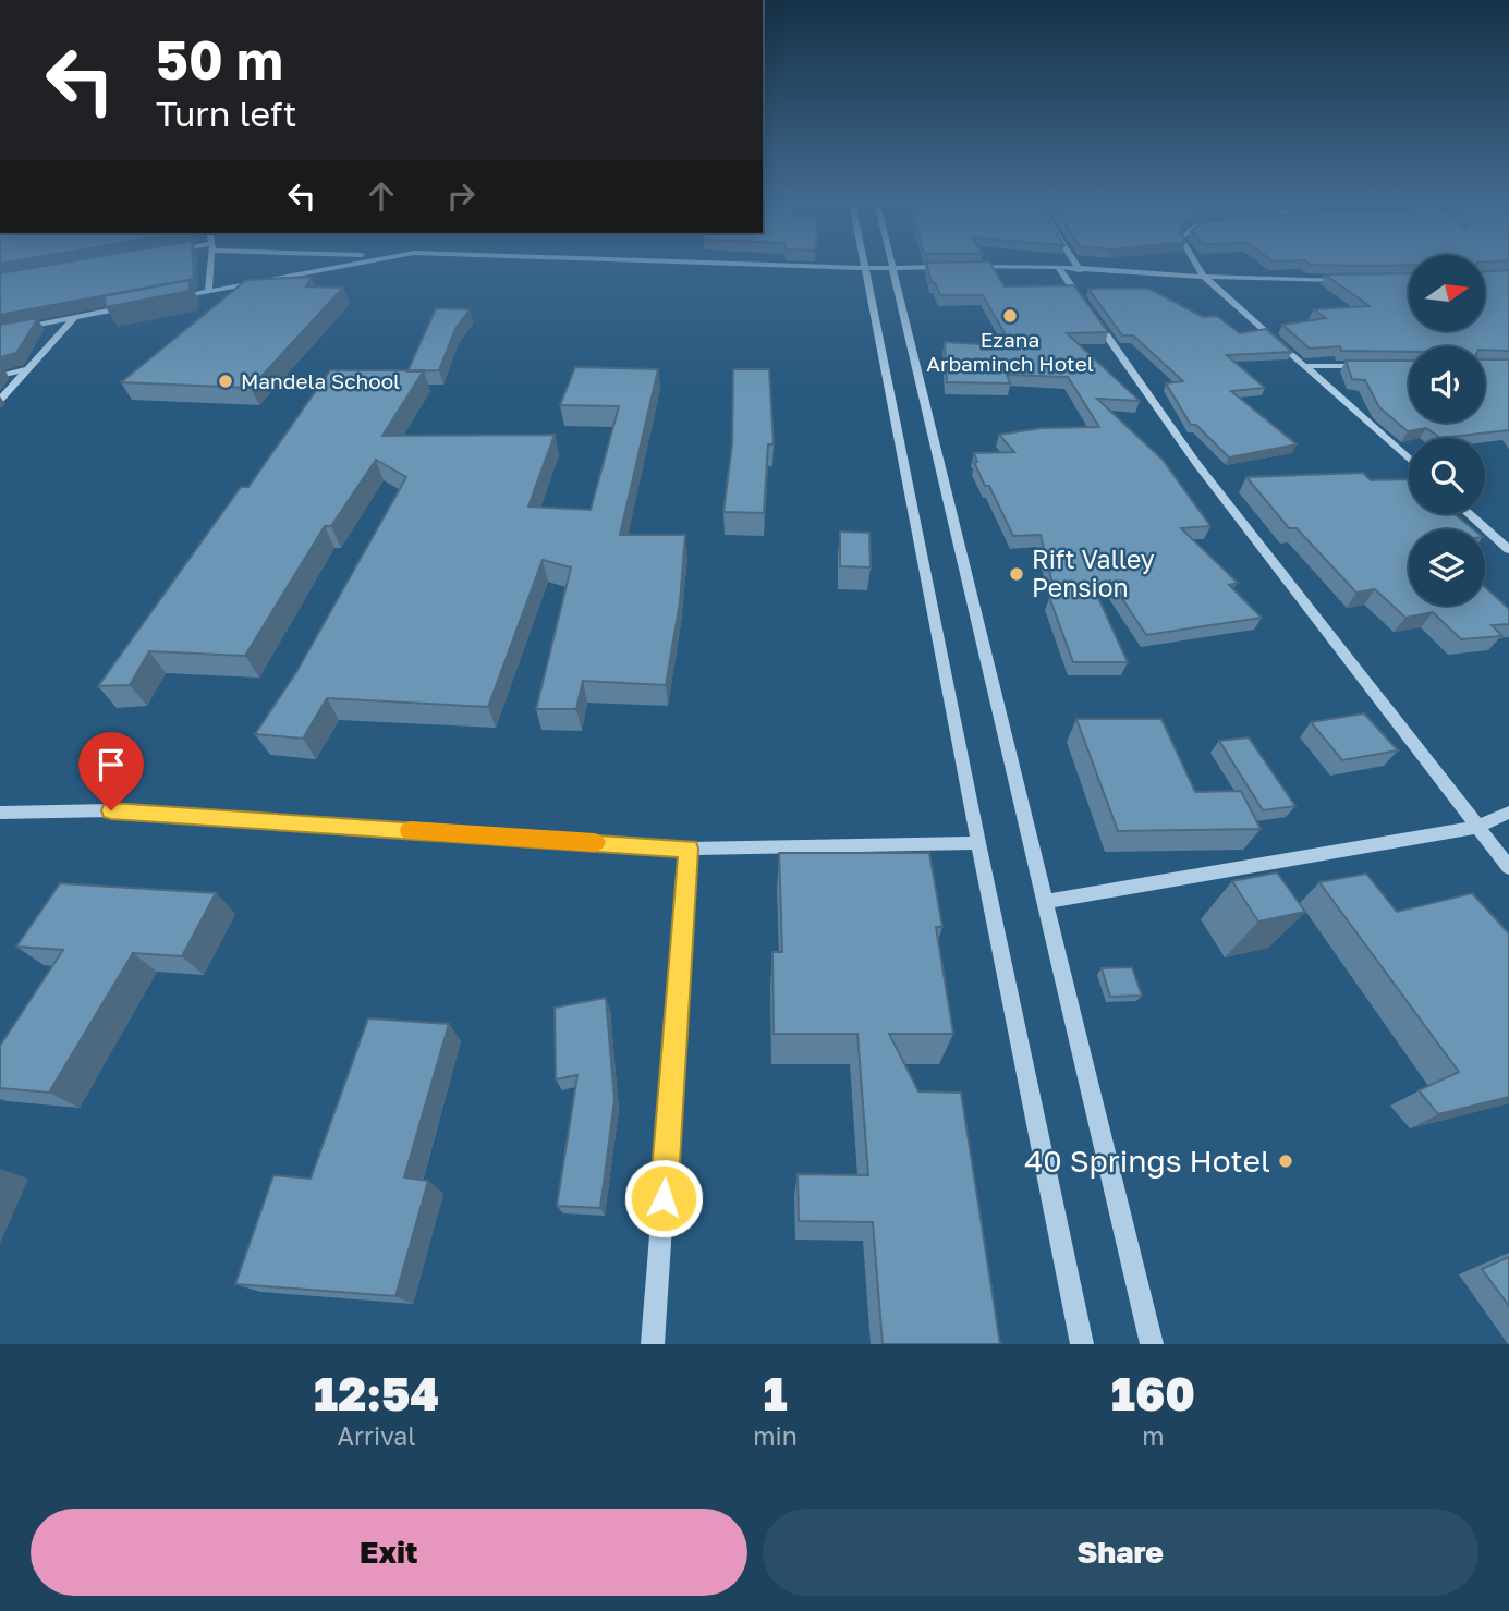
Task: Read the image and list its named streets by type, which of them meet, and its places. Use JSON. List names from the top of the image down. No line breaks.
{"places":["Ezana Arbaminch Hotel","Mandela School","Rift Valley Pension","40 Springs Hotel"],"north":"right","page":{"turn":["50 m","Turn left"],"eta":["12:54","Arrival","1","min","160","m"],"buttons":["Exit","Share"]}}
